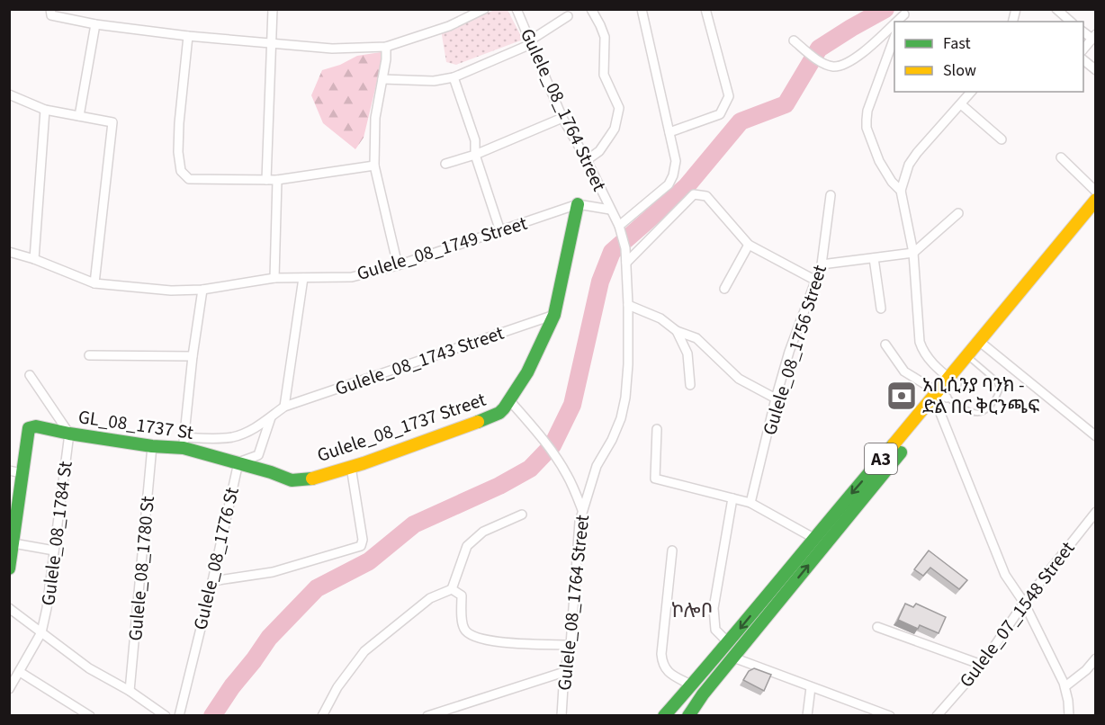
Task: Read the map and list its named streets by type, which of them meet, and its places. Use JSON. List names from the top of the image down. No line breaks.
{"streets":{"main road":["GL_08_1737 St","Gulele_08_1737 Street","A3"],"street":["Gulele_08_1764 Street","Gulele_08_1749 Street","Gulele_08_1756 Street","Gulele_08_1743 Street","Gulele_08_1784 St","Gulele_08_1776 St","Gulele_08_1780 St","Gulele_07_1548 Street"]},"crossings":[["Gulele_08_1749 Street","Gulele_08_1737 Street"],["Gulele_08_1743 Street","GL_08_1737 St"],["Gulele_08_1743 Street","Gulele_08_1737 Street"],["Gulele_08_1743 Street","Gulele_08_1776 St"],["GL_08_1737 St","Gulele_08_1737 Street"],["GL_08_1737 St","Gulele_08_1784 St"],["GL_08_1737 St","Gulele_08_1776 St"],["GL_08_1737 St","Gulele_08_1780 St"],["Gulele_08_1737 Street","Gulele_08_1776 St"]],"districts":["ኮሎቦ"],"places":{"bank":["አቢሲንያ ባንክ - ድል በር ቅርንጫፍ"]},"legend":["Fast","Slow"]}
